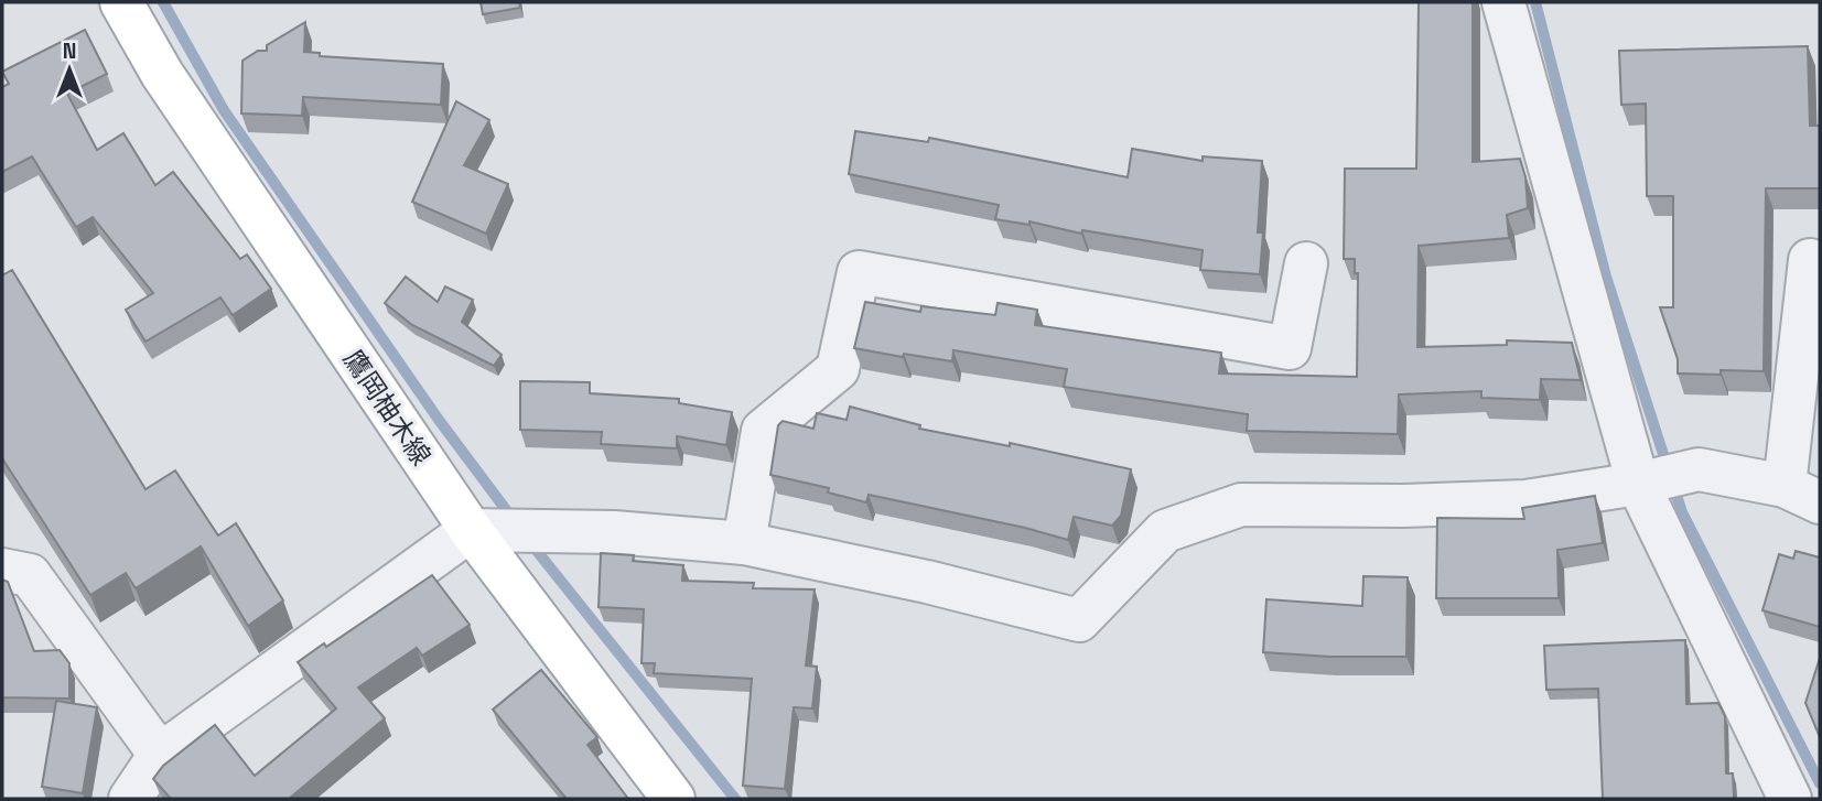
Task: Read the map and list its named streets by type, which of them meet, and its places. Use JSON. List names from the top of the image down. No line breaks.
{"streets":{"main road":["鷹岡柚木線"]},"north":"top"}
